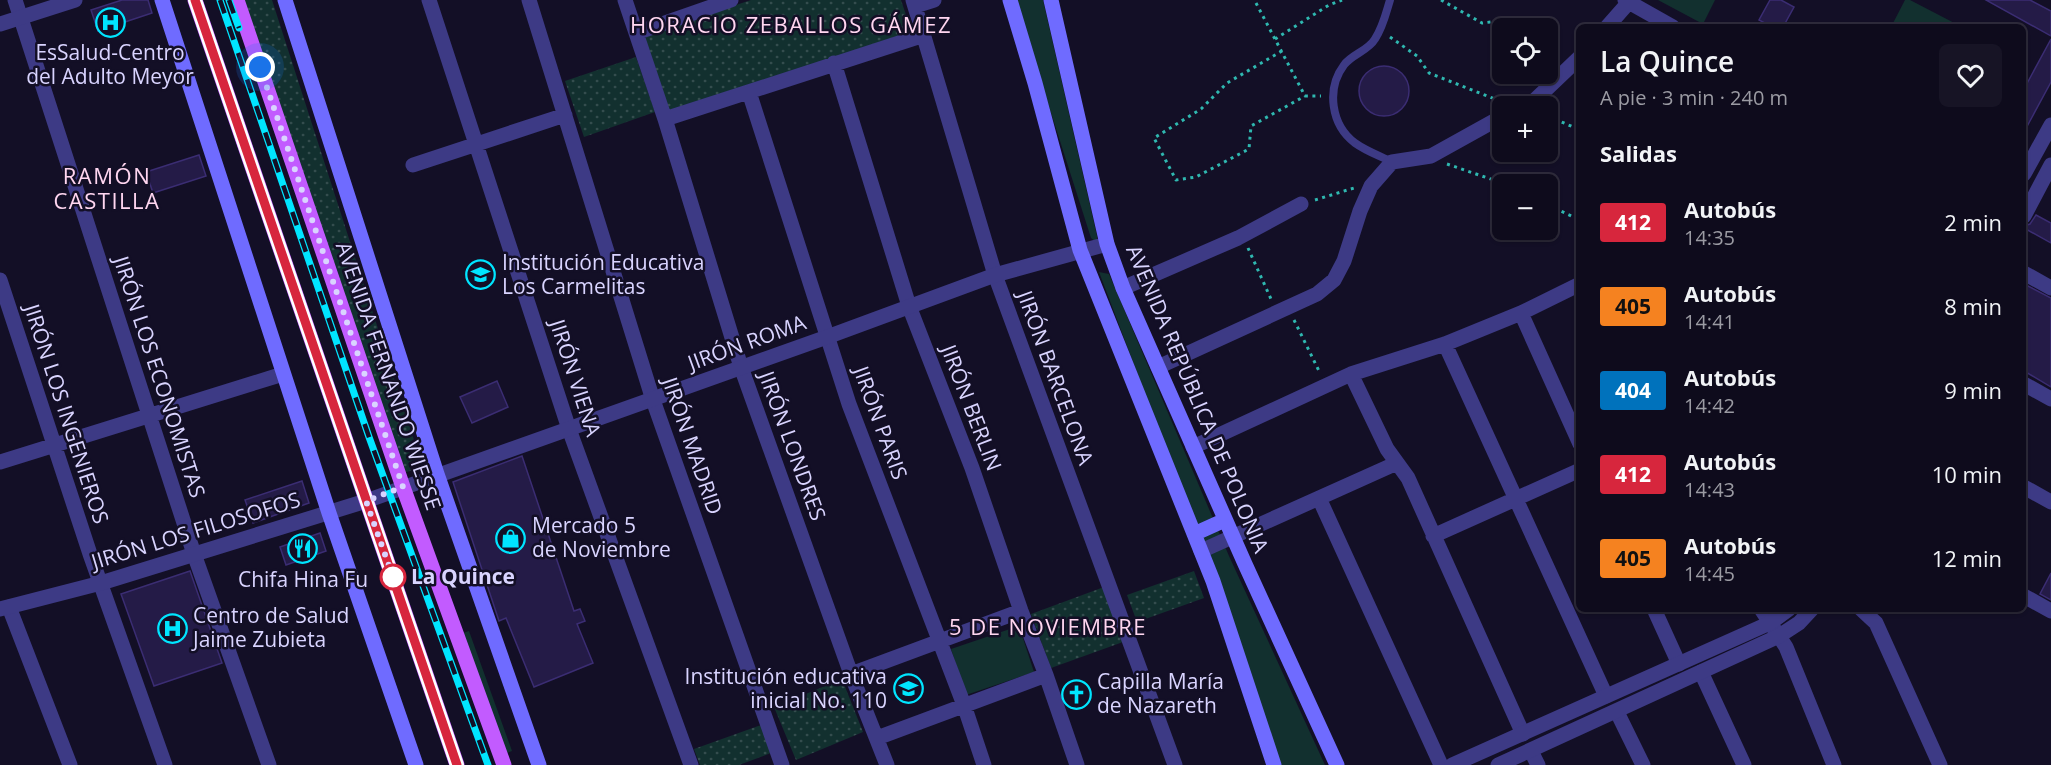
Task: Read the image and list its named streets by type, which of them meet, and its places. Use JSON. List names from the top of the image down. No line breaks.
{"streets":{"main road":["AVENIDA FERNANDO WIESSE","AVENIDA REPÚBLICA DE POLONIA"],"street":["JIRÓN ROMA","JIRÓN LOS ECONOMISTAS","JIRÓN VIENA","JIRÓN BARCELONA","JIRÓN BERLIN","JIRÓN LOS INGENIEROS","JIRÓN PARIS","JIRÓN MADRID","JIRÓN LONDRES","JIRÓN LOS FILOSOFOS"]},"crossings":[["JIRÓN ROMA","AVENIDA FERNANDO WIESSE"],["JIRÓN ROMA","JIRÓN VIENA"],["JIRÓN ROMA","JIRÓN BARCELONA"],["JIRÓN ROMA","AVENIDA REPÚBLICA DE POLONIA"],["JIRÓN ROMA","JIRÓN BERLIN"],["JIRÓN ROMA","JIRÓN PARIS"],["JIRÓN ROMA","JIRÓN MADRID"],["JIRÓN ROMA","JIRÓN LONDRES"],["JIRÓN ROMA","JIRÓN LOS FILOSOFOS"],["AVENIDA FERNANDO WIESSE","JIRÓN LOS FILOSOFOS"],["JIRÓN LOS ECONOMISTAS","JIRÓN LOS FILOSOFOS"],["JIRÓN LOS INGENIEROS","JIRÓN LOS FILOSOFOS"]],"districts":["HORACIO ZEBALLOS GÁMEZ","RAMÓN CASTILLA","5 DE NOVIEMBRE"],"places":{"hospital":["EsSalud-Centro del Adulto Meyor","Centro de Salud Jaime Zubieta"],"school or university":["Institución Educativa Los Carmelitas","Institución educativa inicial No. 110"],"shop":["Mercado 5 de Noviembre"],"restaurant":["Chifa Hina Fu"],"other":["La Quince"],"church":["Capilla María de Nazareth"]},"lines":["bus line 412"],"page":{"map_buttons":["+","−"],"heading":[["La Quince","A pie · 3 min · 240 m"],"Salidas"],"list":[{"mark":"412","name":"Autobús","note":"14:35","value":"2 min"},{"mark":"405","name":"Autobús","note":"14:41","value":"8 min"},{"mark":"404","name":"Autobús","note":"14:42","value":"9 min"},{"mark":"412","name":"Autobús","note":"14:43","value":"10 min"},{"mark":"405","name":"Autobús","note":"14:45","value":"12 min"}]}}
